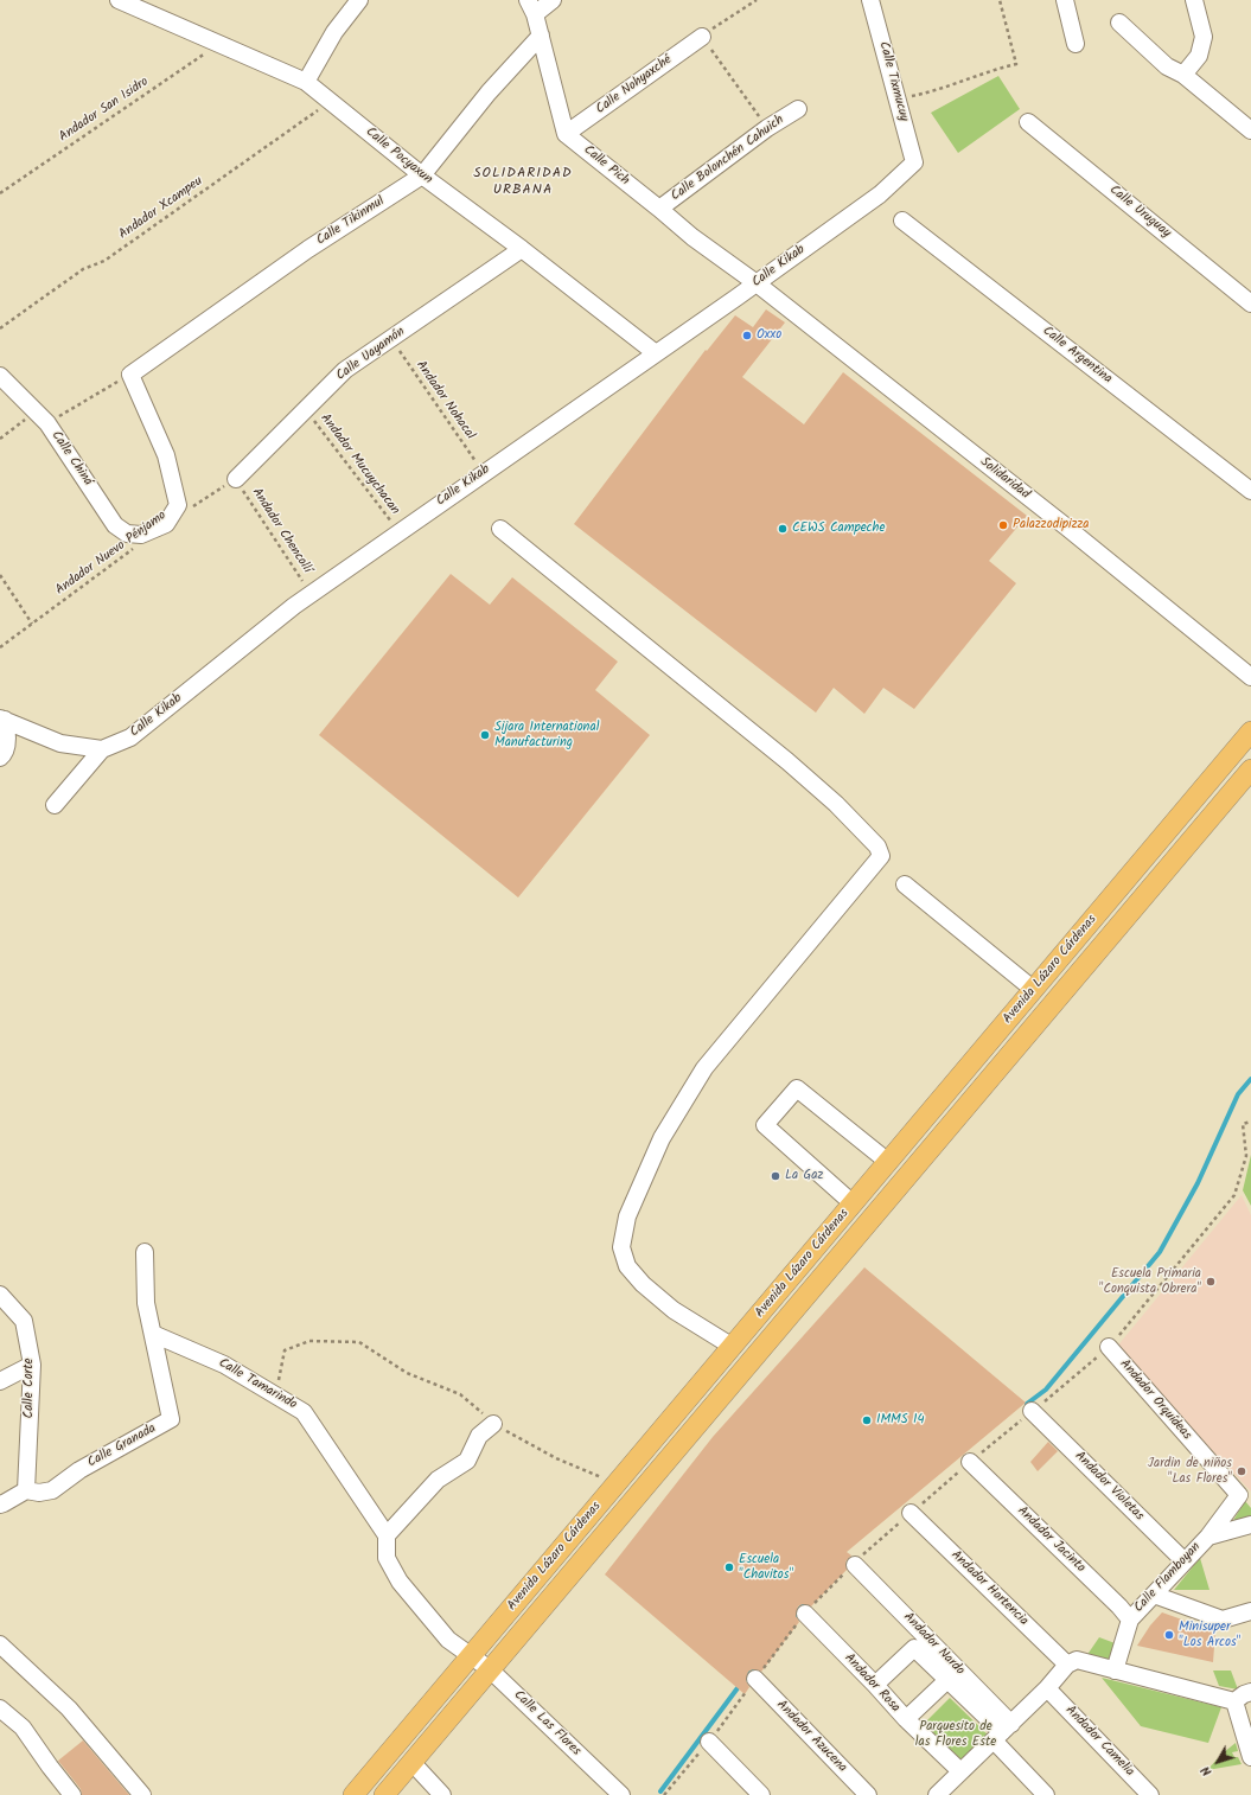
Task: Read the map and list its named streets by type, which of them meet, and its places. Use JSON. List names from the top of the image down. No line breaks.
{"streets":{"main road":["Avenida Lázaro Cárdenas"],"street":["Calle Tixmucuy","Calle Nohyaxché","Calle Pocyaxun","Calle Bolonchén Cahuich","Calle Pich","Calle Uruguay","Calle Tikinmul","Calle Kikab","Calle Uayamón","Calle Argentina","Calle Chiná","Solidaridad","Calle Tamarindo","Calle Corte","Andador Orquídeas","Calle Granada","Andador Violetas","Andador Jacinto","Calle Flamboyan","Andador Hortencia","Andador Nardo","Andador Rosa","Calle Las Flores","Andador Azucena","Andador Camelia"],"path":["Andador San Isidro","Andador Xcampeu","Andador Nohacal","Andador Mucuychacan","Andador Chencollí","Andador Nuevo Pénjamo"]},"crossings":[["Calle Tixmucuy","Calle Kikab"],["Calle Nohyaxché","Calle Pich"],["Andador San Isidro","Calle Pocyaxun"],["Calle Pocyaxun","Andador Xcampeu"],["Calle Pocyaxun","Calle Tikinmul"],["Calle Pocyaxun","Calle Kikab"],["Calle Pocyaxun","Calle Uayamón"],["Calle Bolonchén Cahuich","Calle Pich"],["Calle Pich","Calle Kikab"],["Calle Pich","Solidaridad"],["Calle Kikab","Andador Nohacal"],["Calle Kikab","Andador Mucuychacan"],["Calle Kikab","Solidaridad"],["Calle Kikab","Andador Chencollí"],["Calle Uayamón","Andador Nohacal"],["Calle Uayamón","Andador Mucuychacan"],["Calle Uayamón","Andador Chencollí"],["Calle Chiná","Andador Nuevo Pénjamo"],["Avenida Lázaro Cárdenas","Calle Las Flores"],["Calle Tamarindo","Calle Granada"],["Calle Corte","Calle Granada"],["Andador Orquídeas","Calle Flamboyan"],["Andador Violetas","Calle Flamboyan"],["Andador Jacinto","Calle Flamboyan"]],"districts":["SOLIDARIDAD URBANA"],"parks":["Parquesito de las Flores Este"],"places":["Oxxo","Palazzodipizza","CEWS Campeche","Sijara International Manufacturing","La Gaz","Escuela Primaria \"Conquista Obrera\"","IMMS 14","Jardin de niños \"Las Flores\"","Escuela \"Chavitos\"","Minisuper \"Los Arcos\""],"north":"bottom left"}
